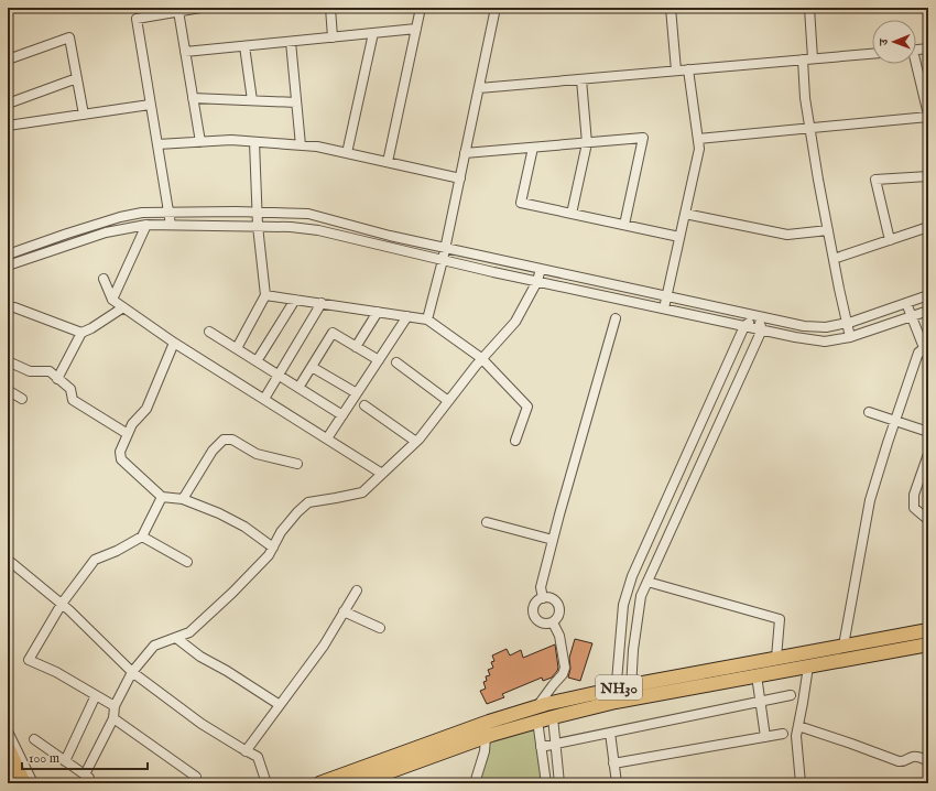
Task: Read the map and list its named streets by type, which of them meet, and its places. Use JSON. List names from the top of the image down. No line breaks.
{"streets":{"highway":["NH30"]},"scale_bar":"100 m","north":"left"}
